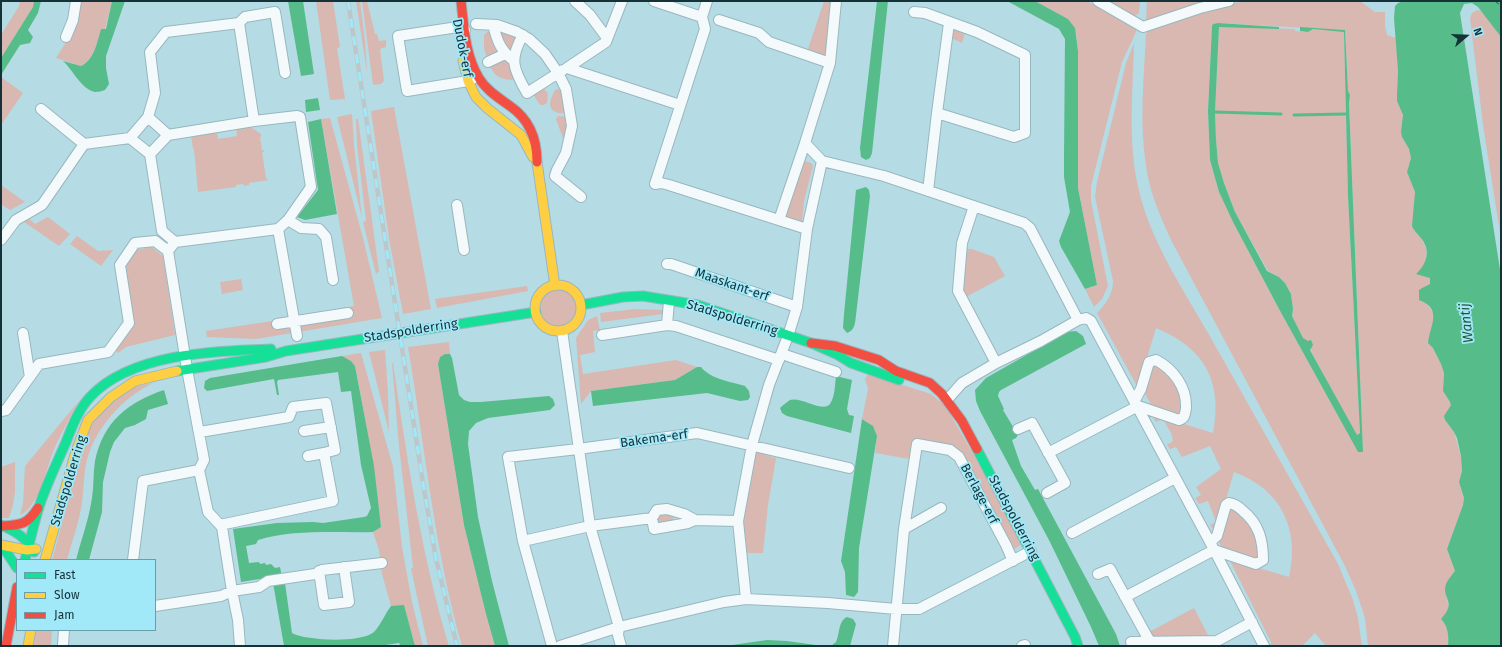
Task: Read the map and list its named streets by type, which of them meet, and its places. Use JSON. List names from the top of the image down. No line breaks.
{"streets":{"street":["Dudok-erf","Maaskant-erf","Stadspolderring","Bakema-erf","Berlage-erf"]},"crossings":[["Dudok-erf","Stadspolderring"]],"water":["Wantij"],"legend":["Fast","Slow","Jam"],"north":"right"}
